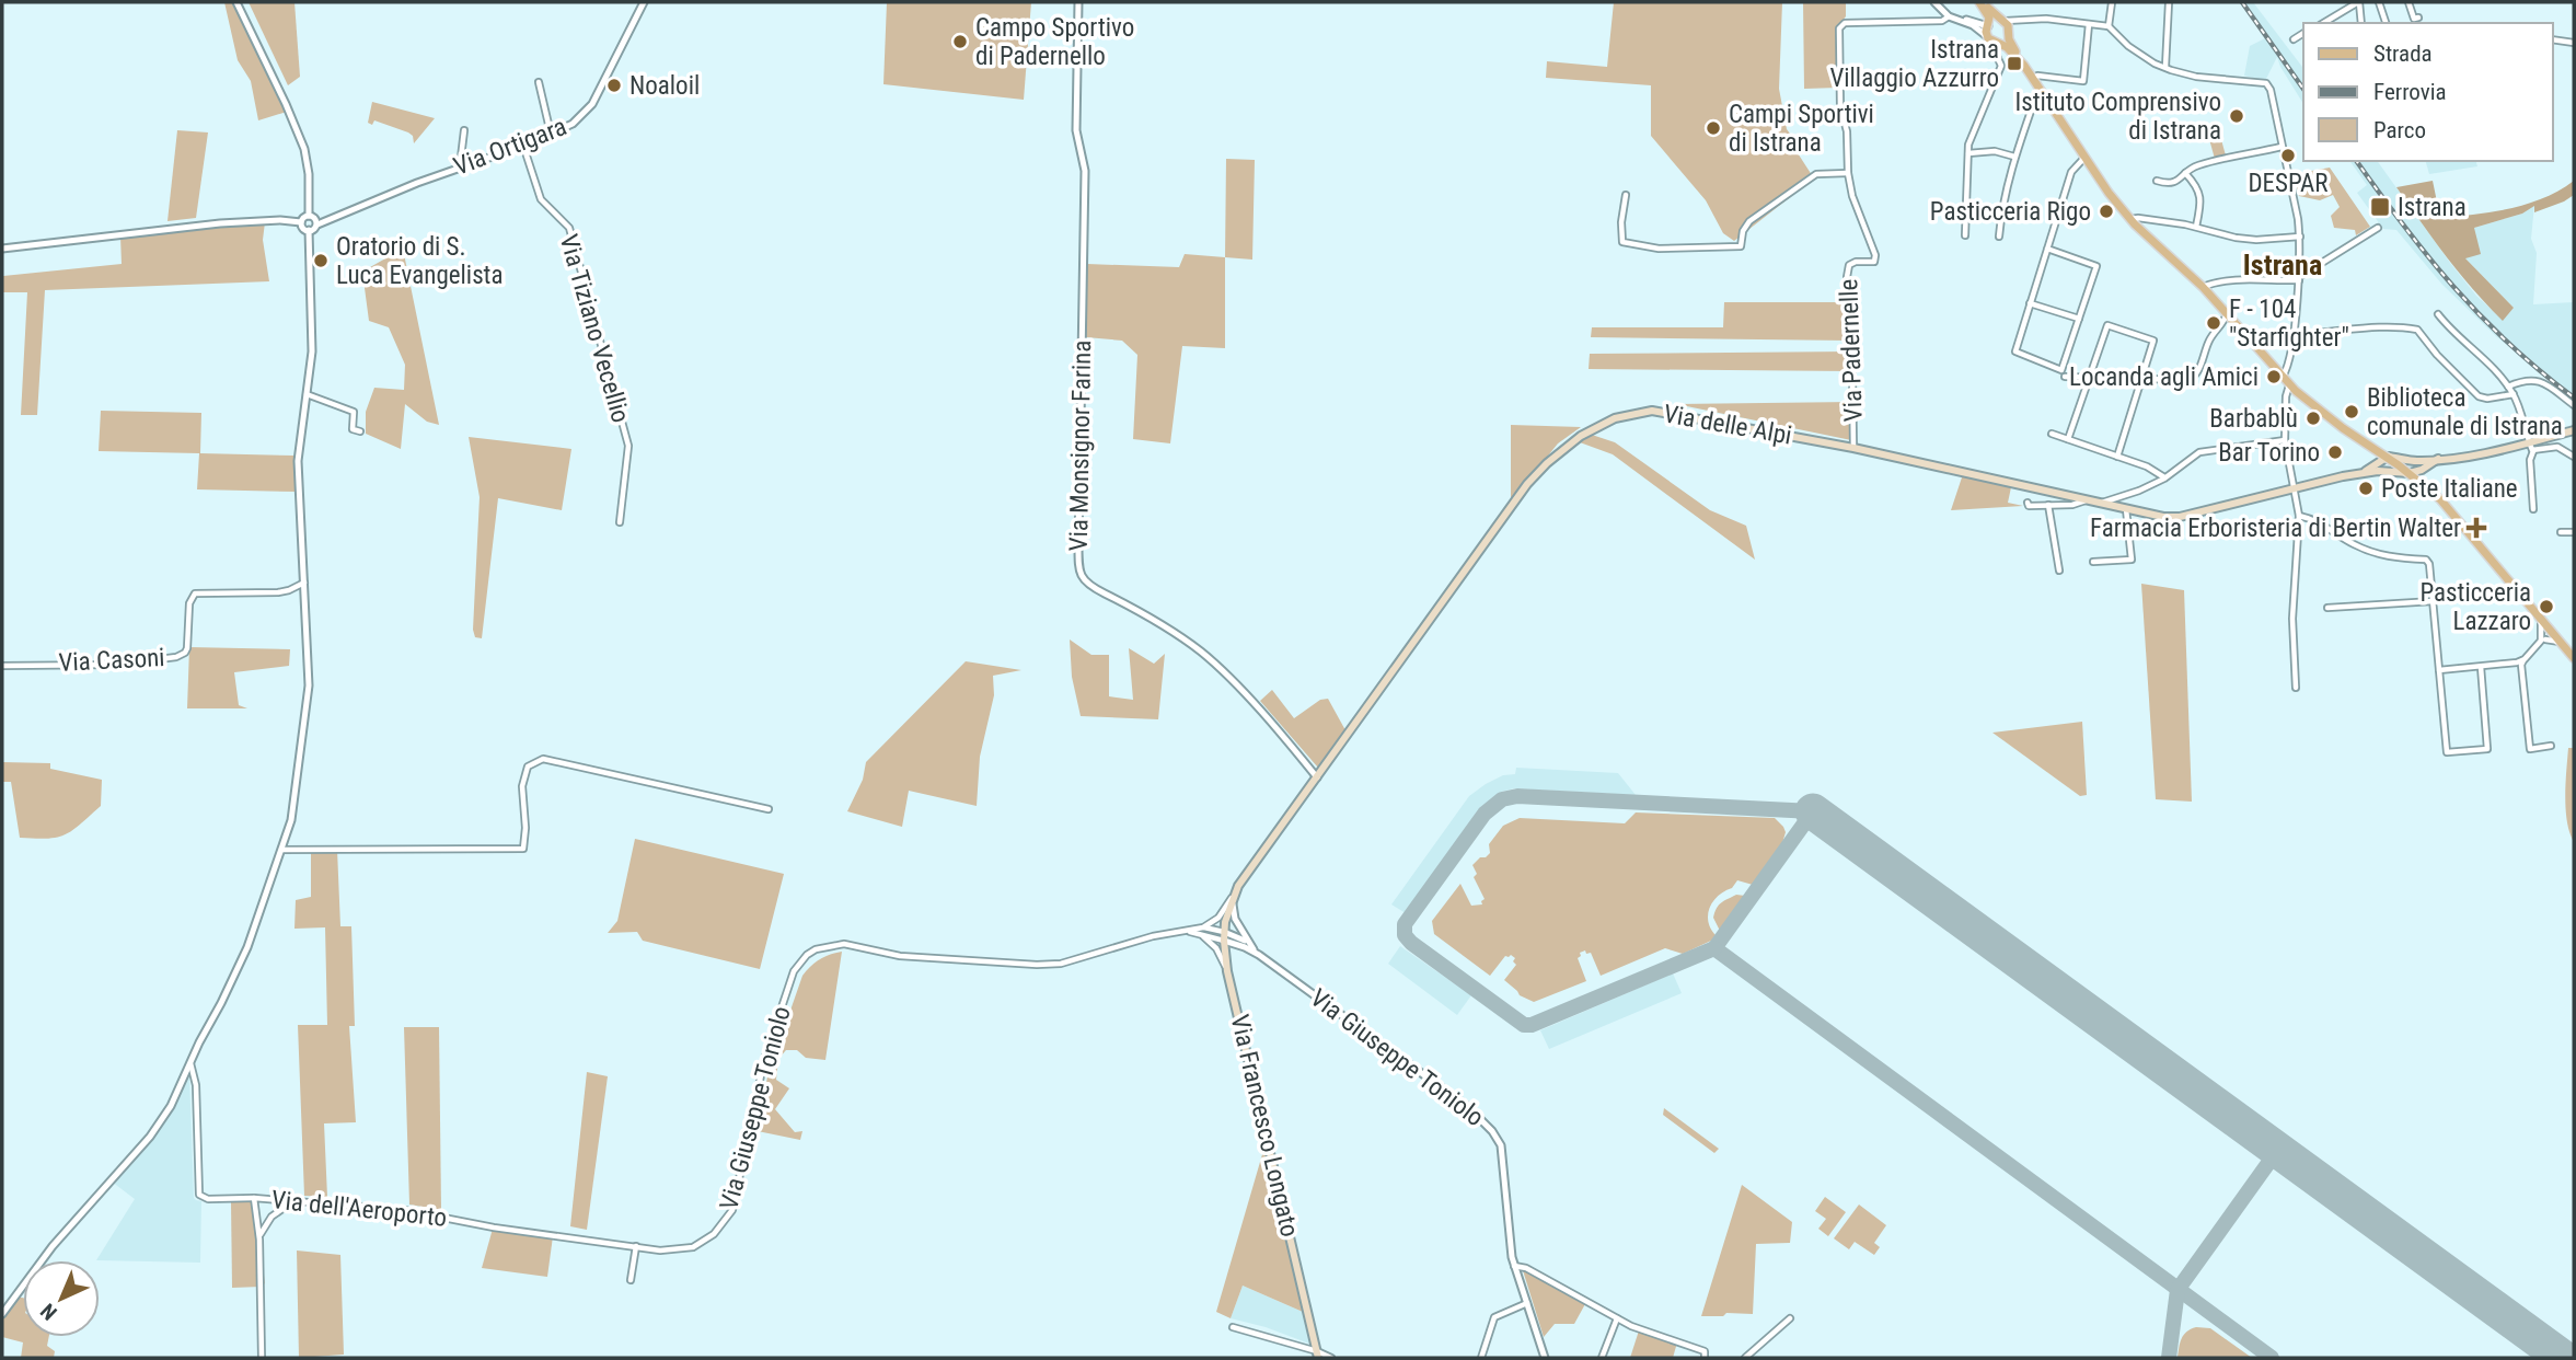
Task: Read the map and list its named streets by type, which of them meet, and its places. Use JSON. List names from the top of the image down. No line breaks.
{"streets":{"main road":["Via delle Alpi","Via Francesco Longato"],"street":["Via Ortigara","Via Tiziano Vecellio","Via Padernelle","Via Monsignor Farina","Via Casoni","Via Giuseppe Toniolo","Via dell'Aeroporto"]},"crossings":[["Via Ortigara","Via Tiziano Vecellio"],["Via Padernelle","Via delle Alpi"],["Via delle Alpi","Via Monsignor Farina"],["Via delle Alpi","Via Giuseppe Toniolo"],["Via delle Alpi","Via Francesco Longato"],["Via Giuseppe Toniolo","Via Francesco Longato"],["Via Giuseppe Toniolo","Via dell'Aeroporto"]],"districts":["Istrana"],"places":{"other":["Campo Sportivo di Padernello","Noaloil","Istituto Comprensivo di Istrana","Campi Sportivi di Istrana","DESPAR","Pasticceria Rigo","Oratorio di S. Luca Evangelista","F - 104 \"Starfighter\"","Locanda agli Amici","Biblioteca comunale di Istrana","Barbablù","Bar Torino","Poste Italiane","Pasticceria Lazzaro"],"transit":["Istrana Villaggio Azzurro","Istrana"],"health":["Farmacia Erboristeria di Bertin Walter"]},"legend":["Strada","Ferrovia","Parco"],"north":"bottom left"}
